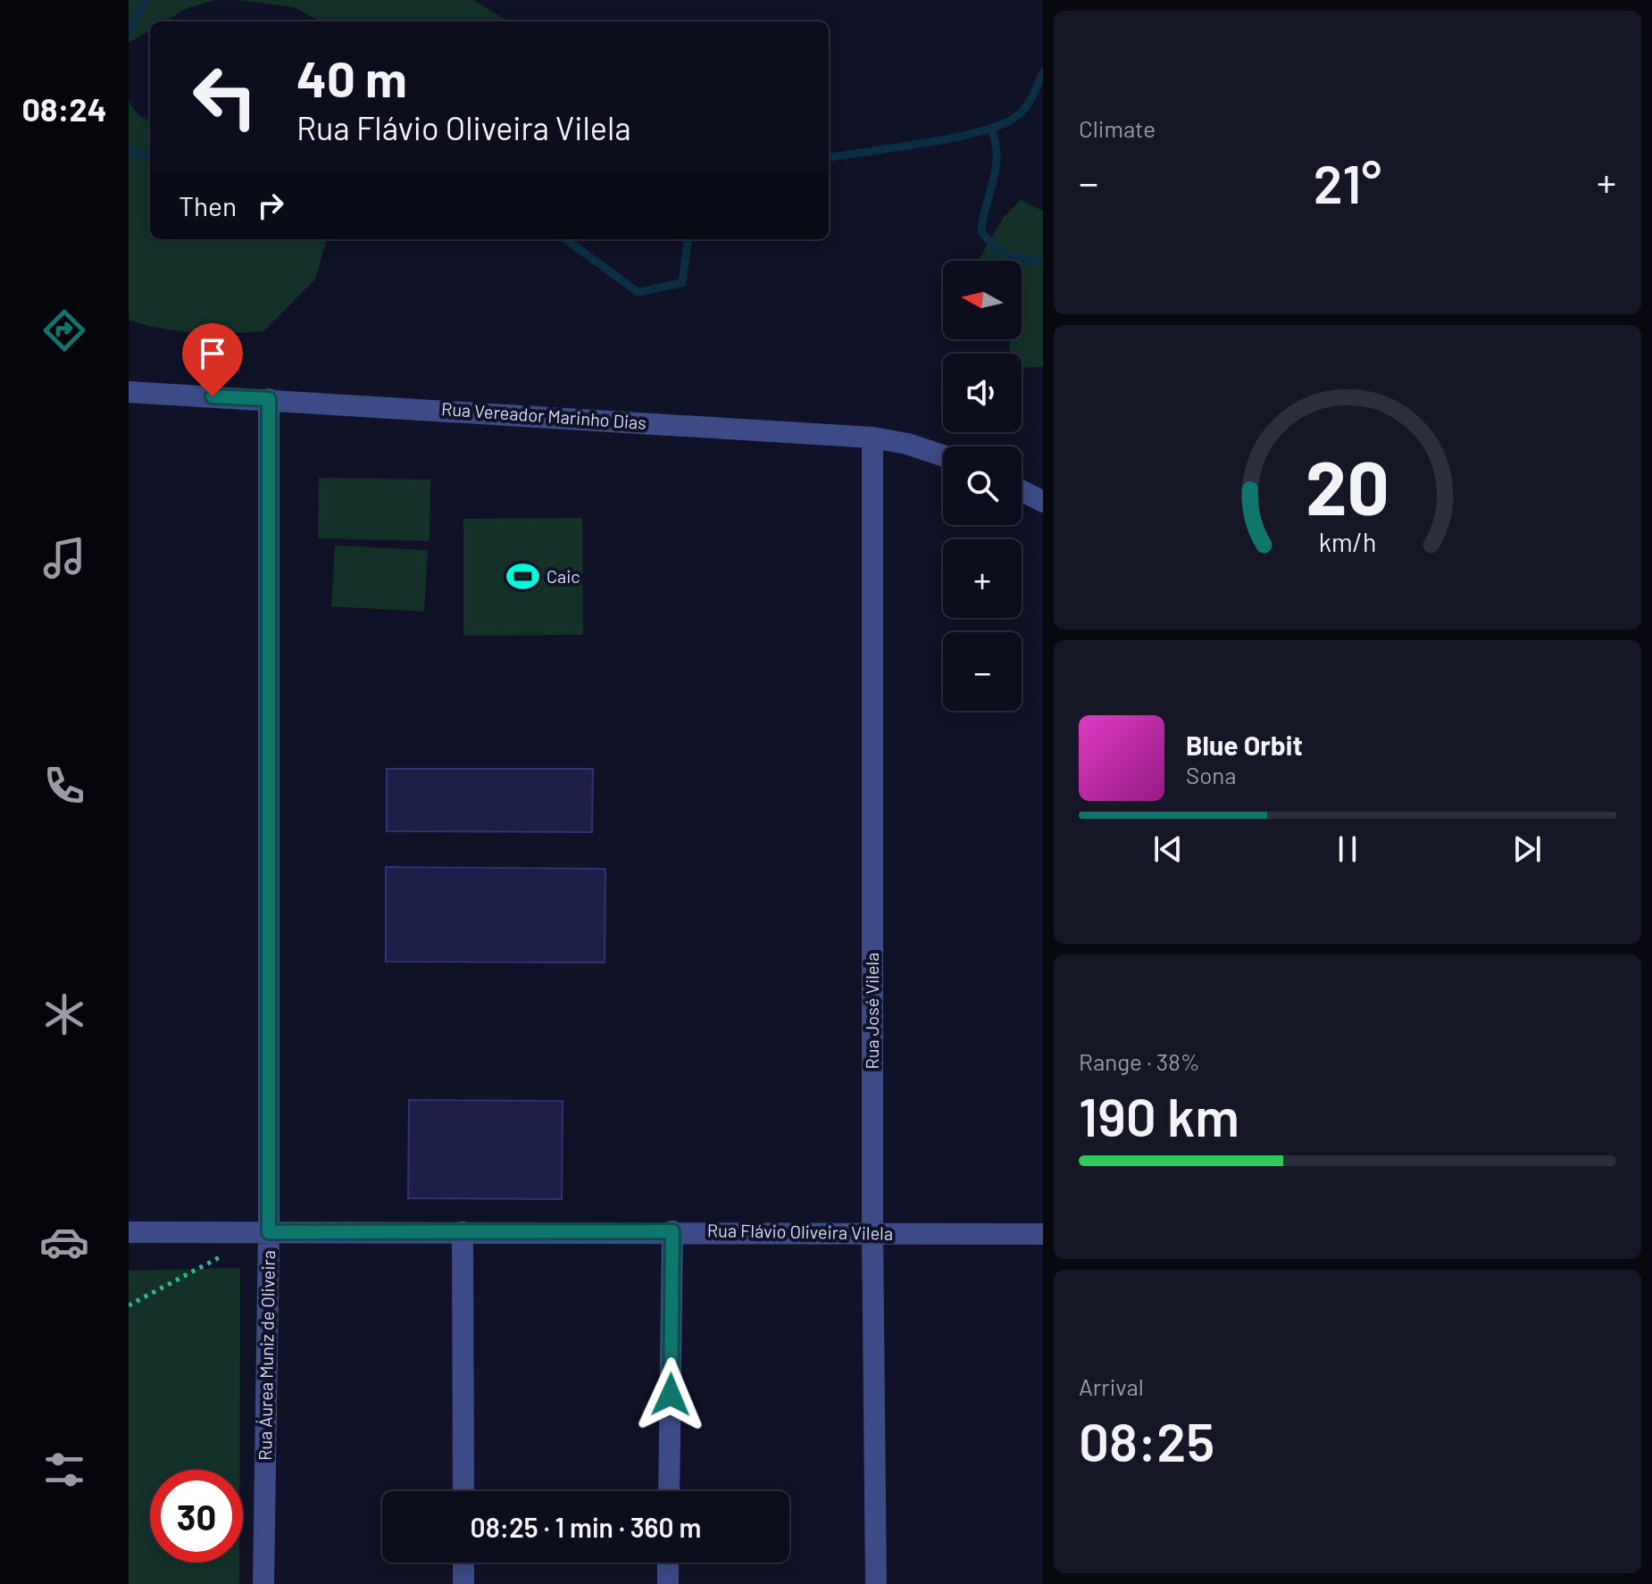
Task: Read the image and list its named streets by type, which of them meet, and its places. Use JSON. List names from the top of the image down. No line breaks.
{"streets":{"street":["Rua Vereador Marinho Dias","Rua José Vilela","Rua Flávio Oliveira Vilela","Rua Áurea Muniz de Oliveira"]},"crossings":[["Rua Vereador Marinho Dias","Rua José Vilela"],["Rua Vereador Marinho Dias","Rua Áurea Muniz de Oliveira"],["Rua José Vilela","Rua Flávio Oliveira Vilela"],["Rua Flávio Oliveira Vilela","Rua Áurea Muniz de Oliveira"]],"places":{"sports":["Caic"]},"north":"left","page":{"tabs":"08:24","tile":["Climate",["Range · 38%","190 km"],["Arrival","08:25"]],"turn":["40 m","Rua Flávio Oliveira Vilela"],"heat":["−","21°","+"],"then":"Then","map_buttons":["+","−"],"song":["Blue Orbit","Sona"],"limit":"30","trip":"08:25 · 1 min · 360 m","gauge":["20","km/h"]}}
